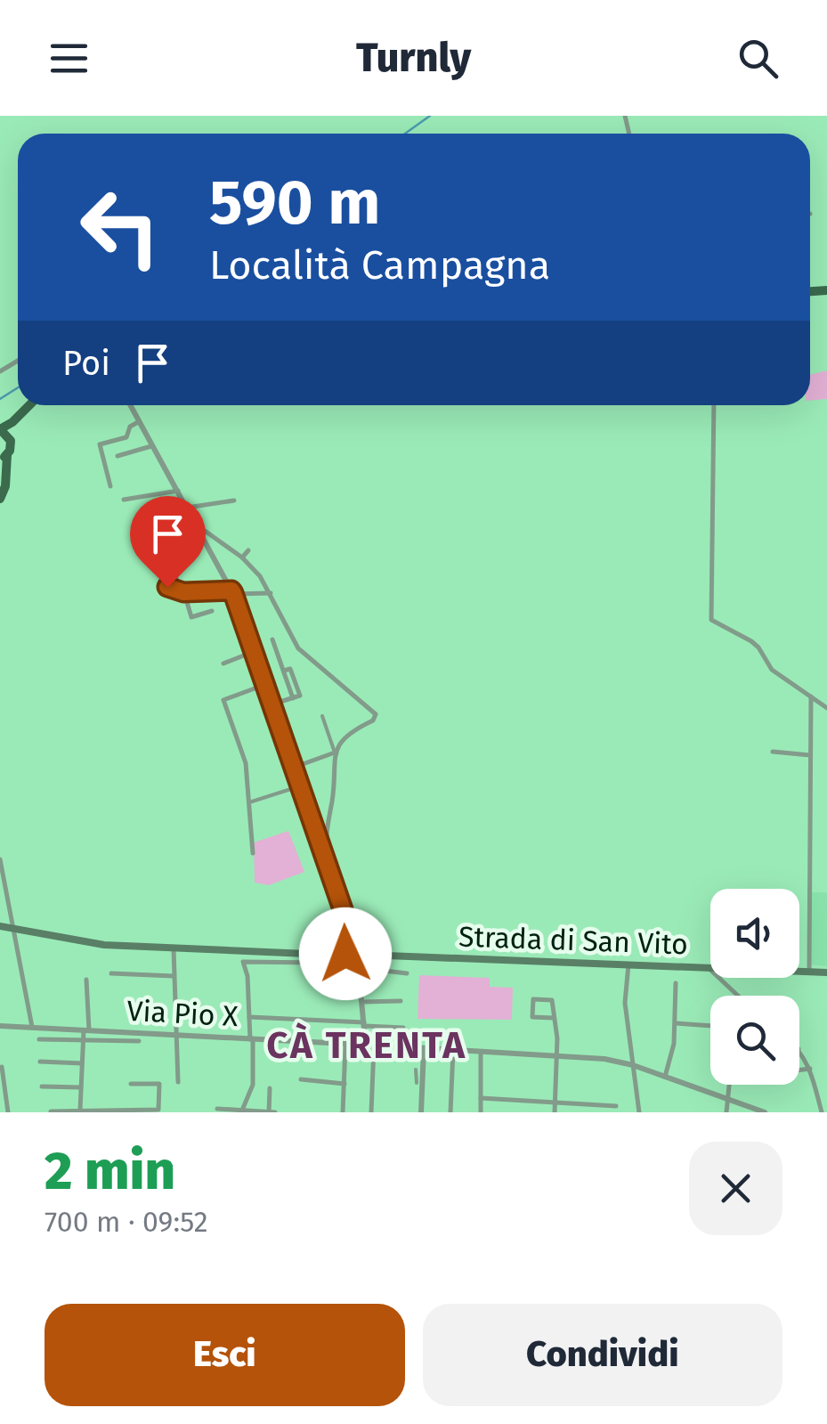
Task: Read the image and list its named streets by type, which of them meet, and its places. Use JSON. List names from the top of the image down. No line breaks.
{"streets":{"main road":["Strada di San Vito"],"street":["Via Pio X"]},"districts":["CÀ TRENTA"],"page":{"header":"Turnly","turn":["590 m","Località Campagna"],"then":"Poi","heading":["2 min","700 m · 09:52"],"buttons":["Esci","Condividi"]}}
